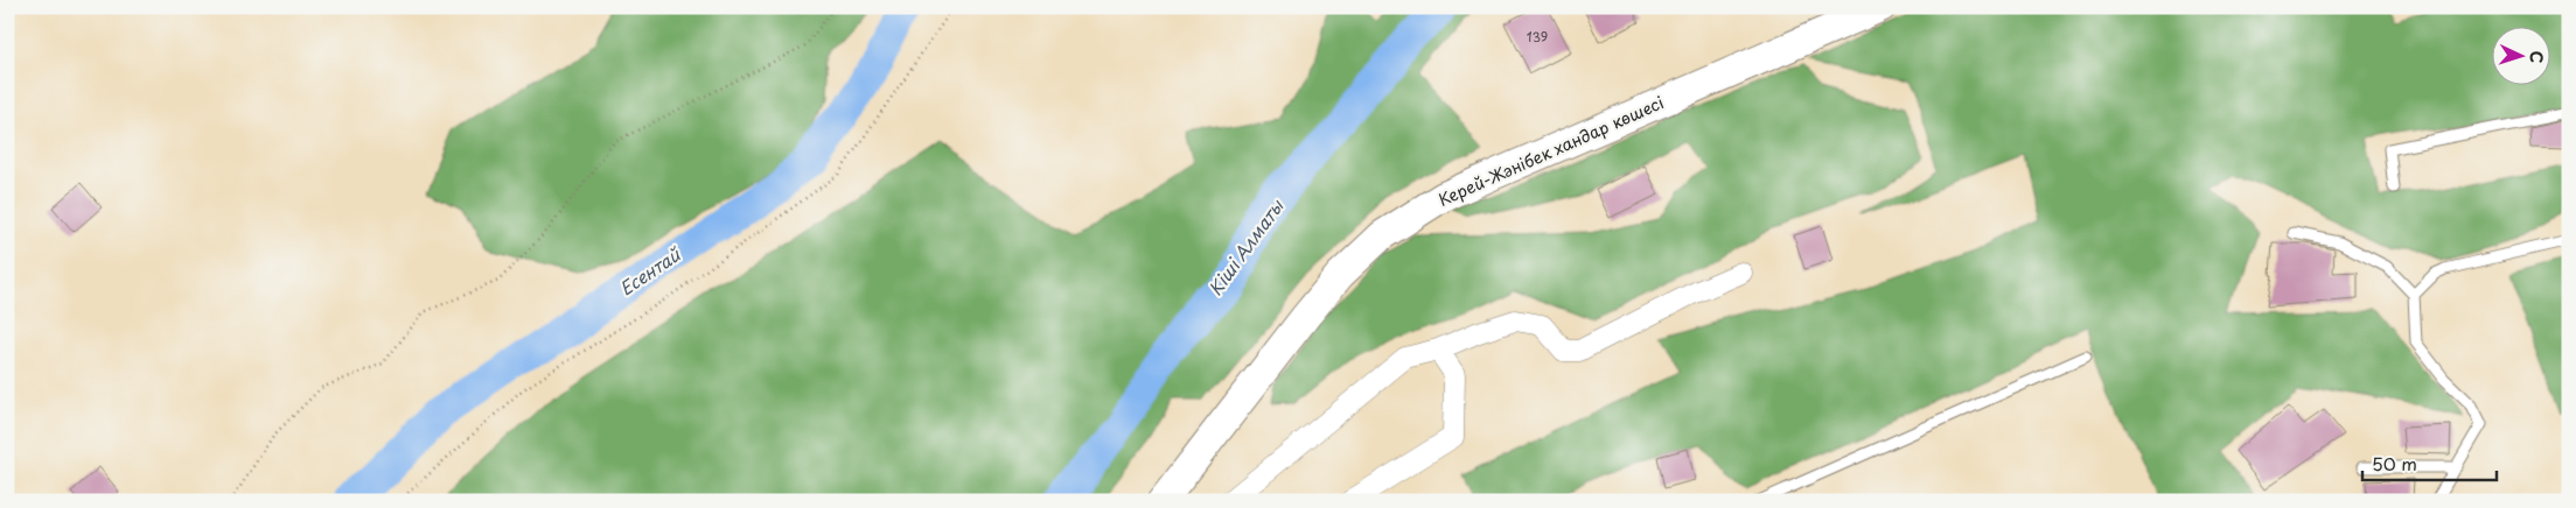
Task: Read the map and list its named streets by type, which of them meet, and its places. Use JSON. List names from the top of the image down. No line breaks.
{"streets":{"main road":["Керей-Жәнібек хандар көшесі"]},"water":["Кіші Алматы","Есентай"],"house_numbers":["139"],"scale_bar":"50 m","north":"right"}
